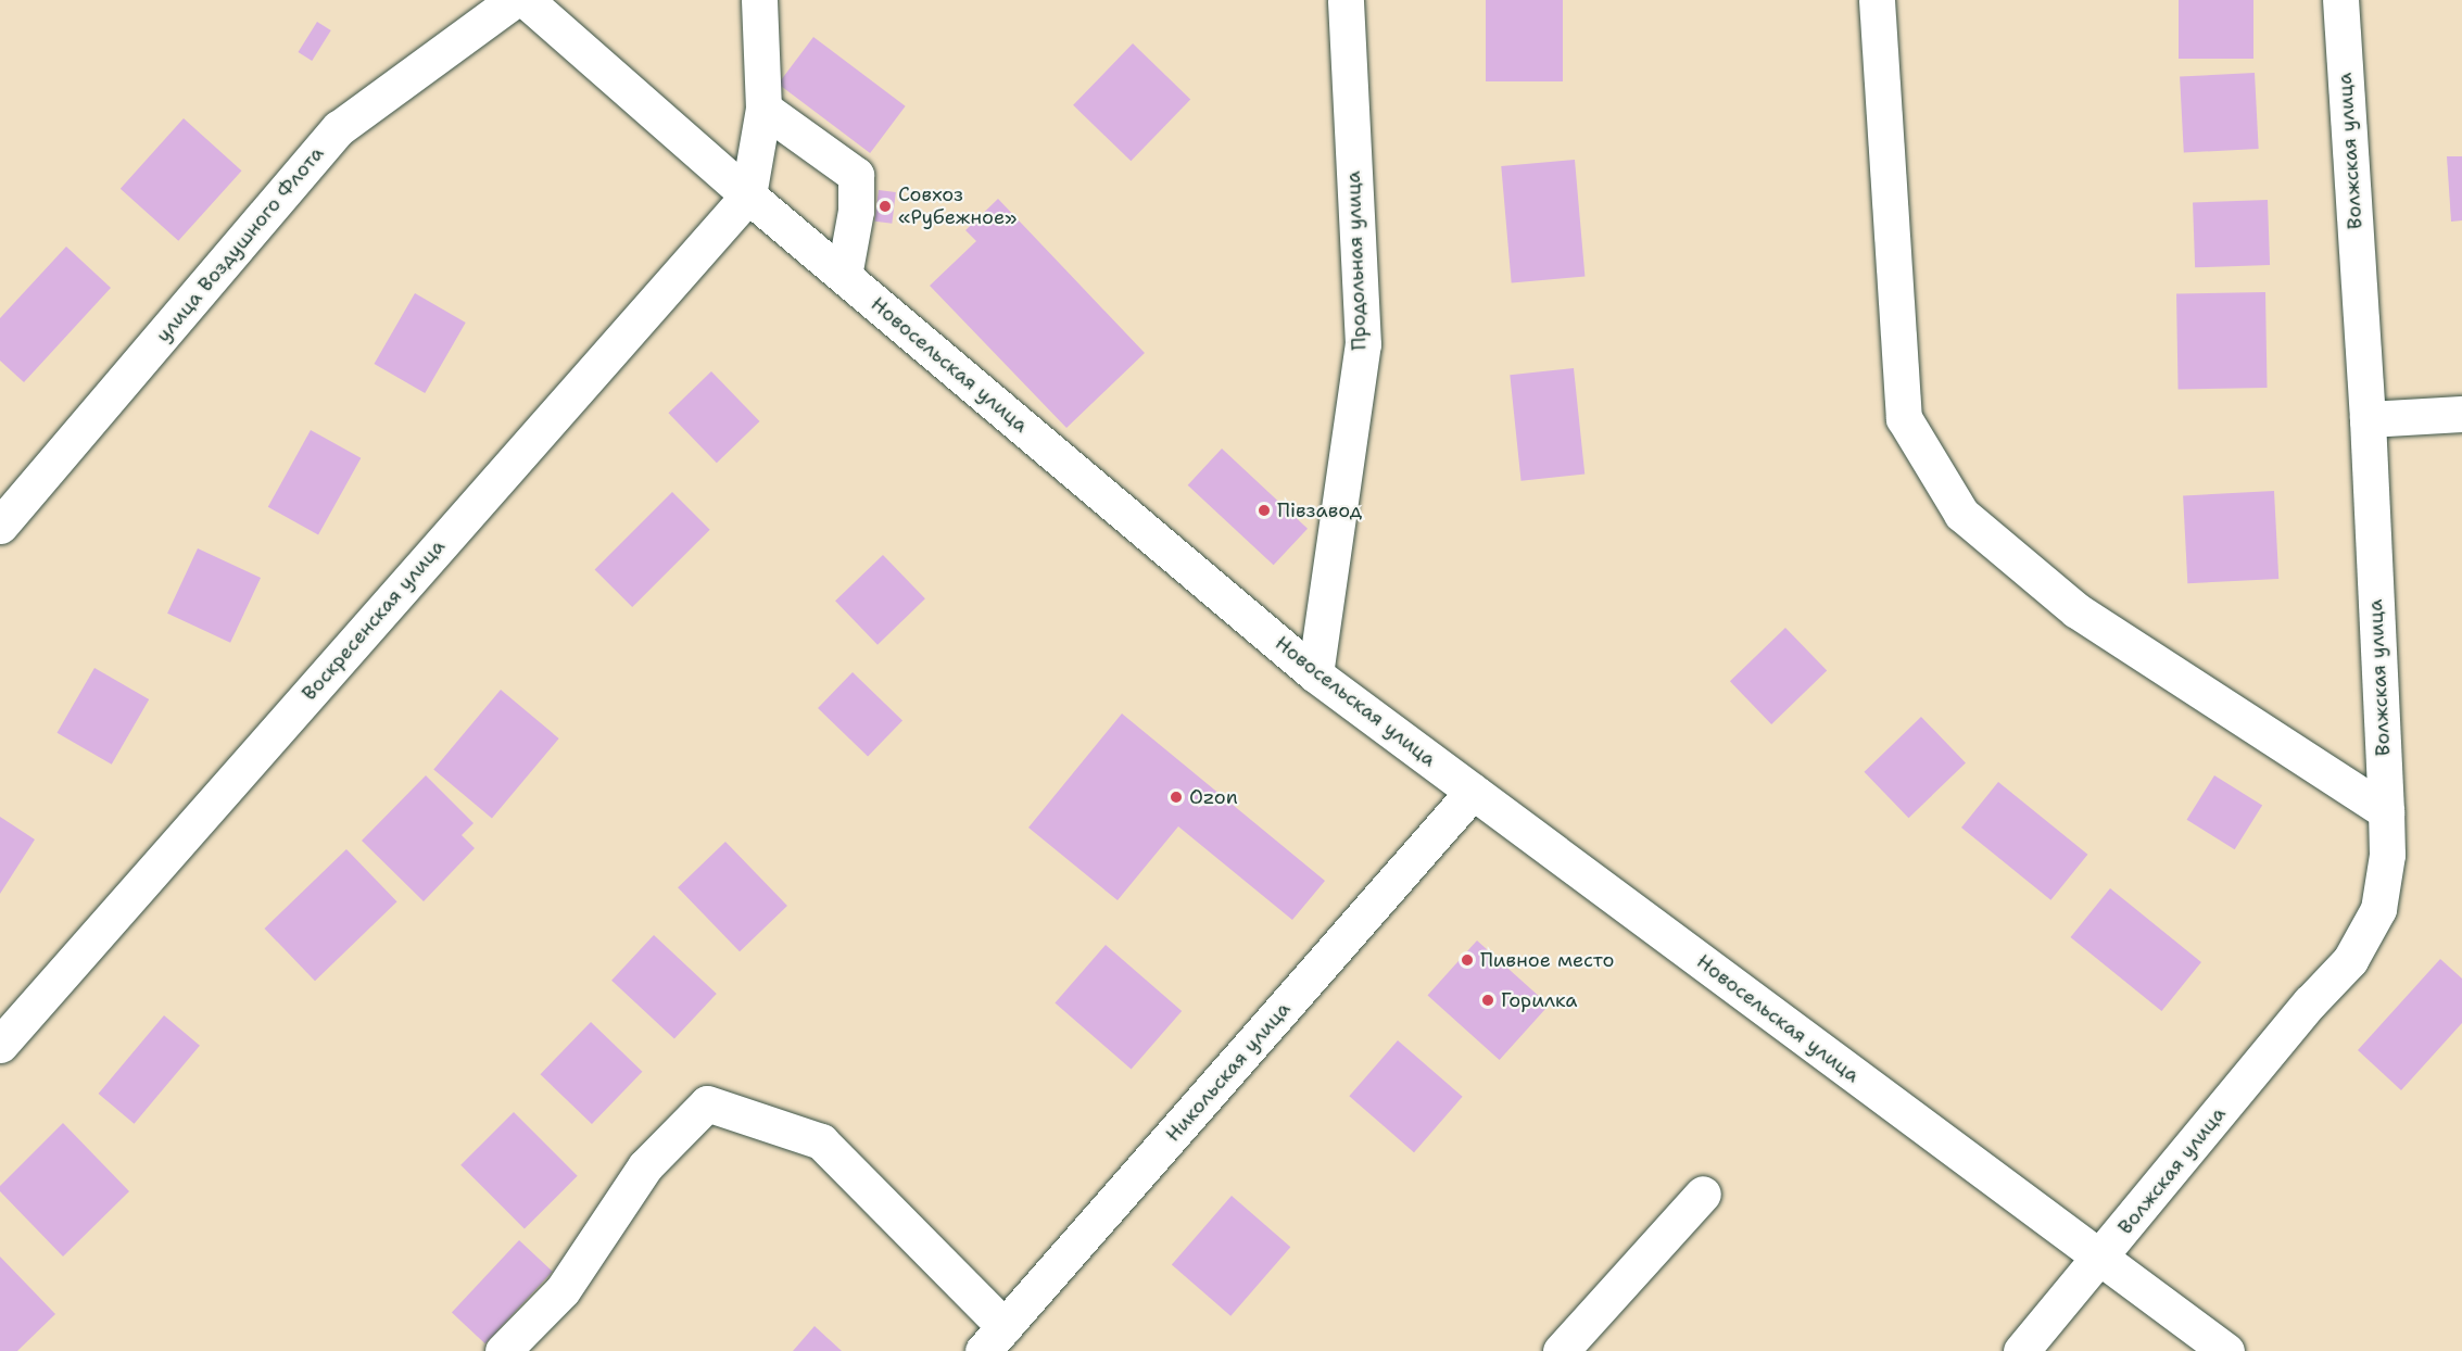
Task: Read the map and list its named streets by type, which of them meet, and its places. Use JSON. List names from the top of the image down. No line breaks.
{"streets":{"street":["Волжская улица","улица Воздушного Флота","Продольная улица","Новосельская улица","Воскресенская улица","Никольская улица"]},"crossings":[["Волжская улица","Новосельская улица"],["Продольная улица","Новосельская улица"],["Новосельская улица","Воскресенская улица"],["Новосельская улица","Никольская улица"]],"places":["Совхоз «Рубежное»","Пiвзавод","Ozon","Пивное место","Горилка"]}
